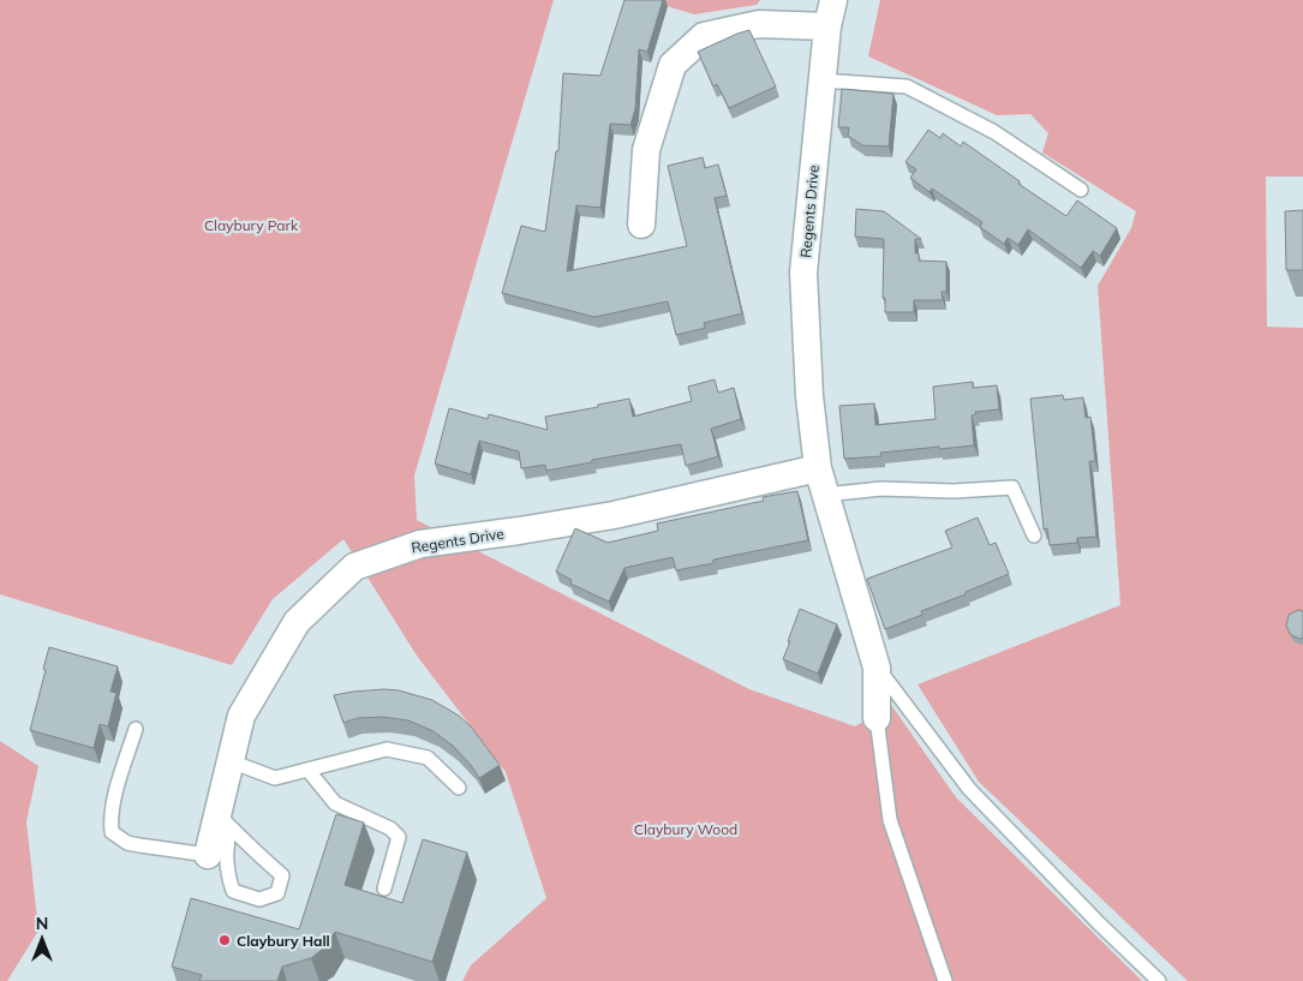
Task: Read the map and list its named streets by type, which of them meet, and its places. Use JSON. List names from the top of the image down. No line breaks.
{"streets":{"street":["Regents Drive"]},"parks":["Claybury Park","Claybury Wood"],"places":["Claybury Hall"],"north":"top"}
